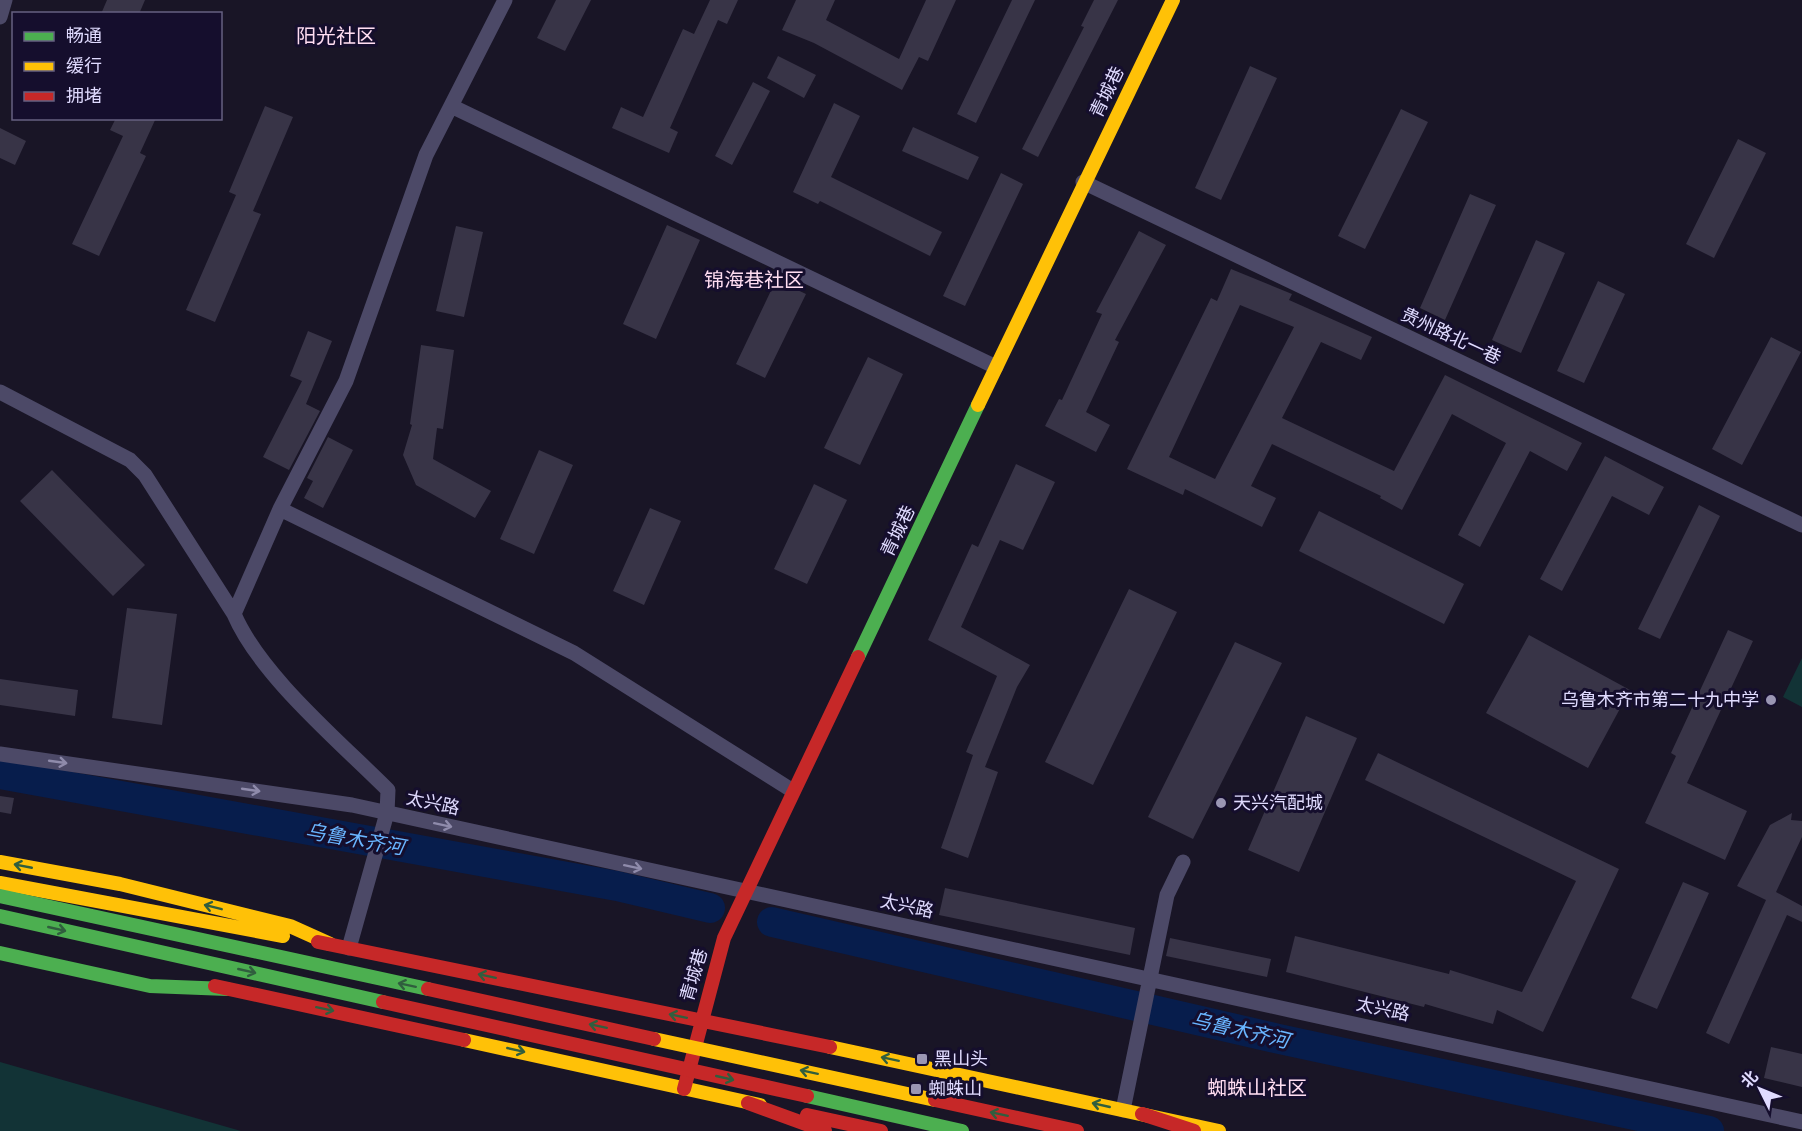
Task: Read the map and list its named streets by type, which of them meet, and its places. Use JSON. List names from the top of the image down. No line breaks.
{"streets":{"main road":["青城巷"],"street":["贵州路北一巷","太兴路"]},"crossings":[["青城巷","贵州路北一巷"],["青城巷","太兴路"]],"one_way":["太兴路"],"districts":["阳光社区","锦海巷社区","蜘蛛山社区"],"water":["乌鲁木齐河"],"places":{"other":["乌鲁木齐市第二十九中学","天兴汽配城"],"transit":["黑山头","蜘蛛山"]},"legend":["畅通","缓行","拥堵"],"north":"top left"}
